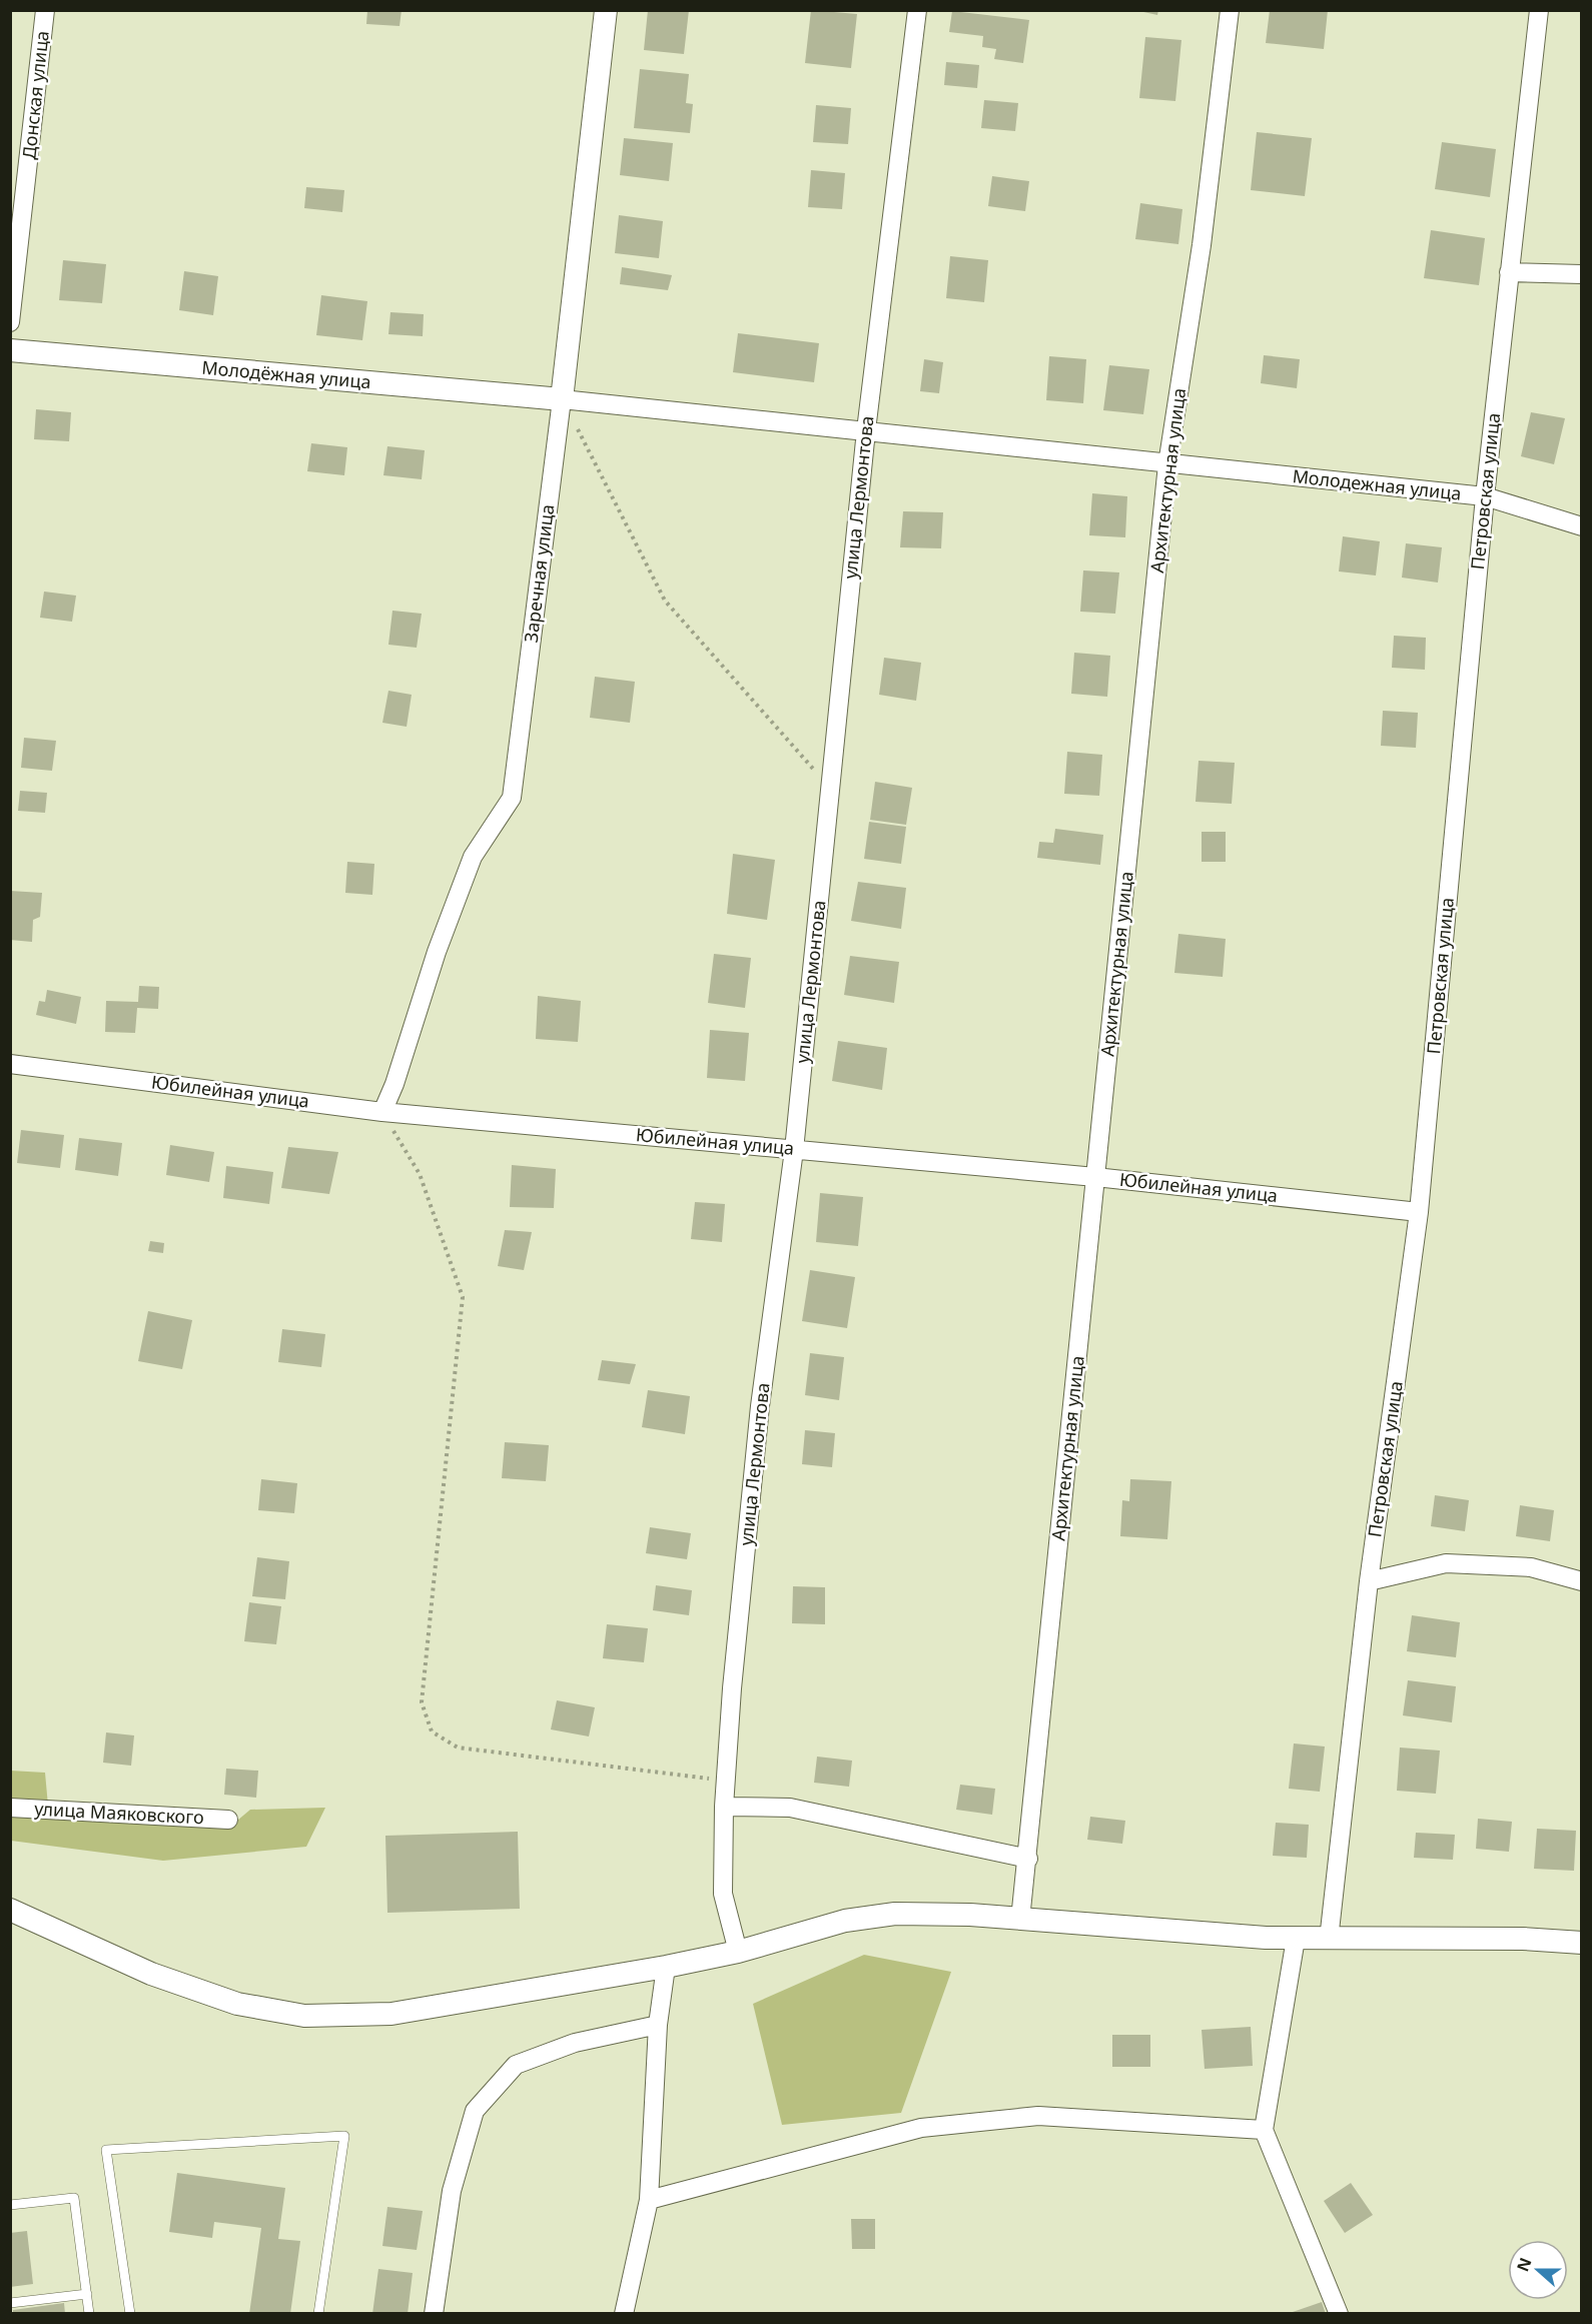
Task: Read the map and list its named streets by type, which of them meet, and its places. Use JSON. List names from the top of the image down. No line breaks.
{"streets":{"street":["Донская улица","Молодёжная улица","Архитектурная улица","Молодежная улица","Петровская улица","улица Лермонтова","Заречная улица","Юбилейная улица","улица Маяковского"]},"crossings":[["Молодёжная улица","Молодежная улица"],["Молодёжная улица","Заречная улица"],["Архитектурная улица","Молодежная улица"],["Архитектурная улица","Юбилейная улица"],["Молодежная улица","Петровская улица"],["Молодежная улица","улица Лермонтова"],["Молодежная улица","Заречная улица"],["Петровская улица","Юбилейная улица"],["улица Лермонтова","Юбилейная улица"],["Заречная улица","Юбилейная улица"]],"north":"left"}
